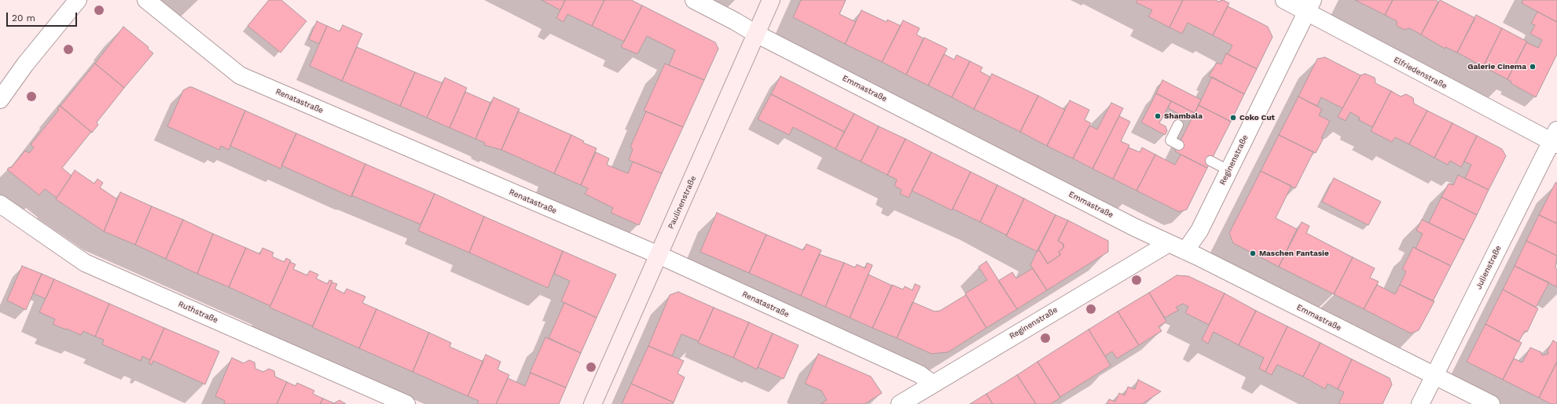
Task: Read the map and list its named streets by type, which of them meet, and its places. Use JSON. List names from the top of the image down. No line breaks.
{"streets":{"street":["Elfriedenstraße","Emmastraße","Renatastraße","Reginenstraße","Paulinenstraße","Julienstraße","Ruthstraße"]},"crossings":[["Elfriedenstraße","Reginenstraße"],["Elfriedenstraße","Julienstraße"],["Emmastraße","Reginenstraße"],["Emmastraße","Paulinenstraße"],["Emmastraße","Julienstraße"],["Renatastraße","Reginenstraße"],["Renatastraße","Paulinenstraße"]],"places":["Galerie Cinema","Shambala","Coko Cut","Maschen Fantasie"],"scale_bar":"20 m"}
